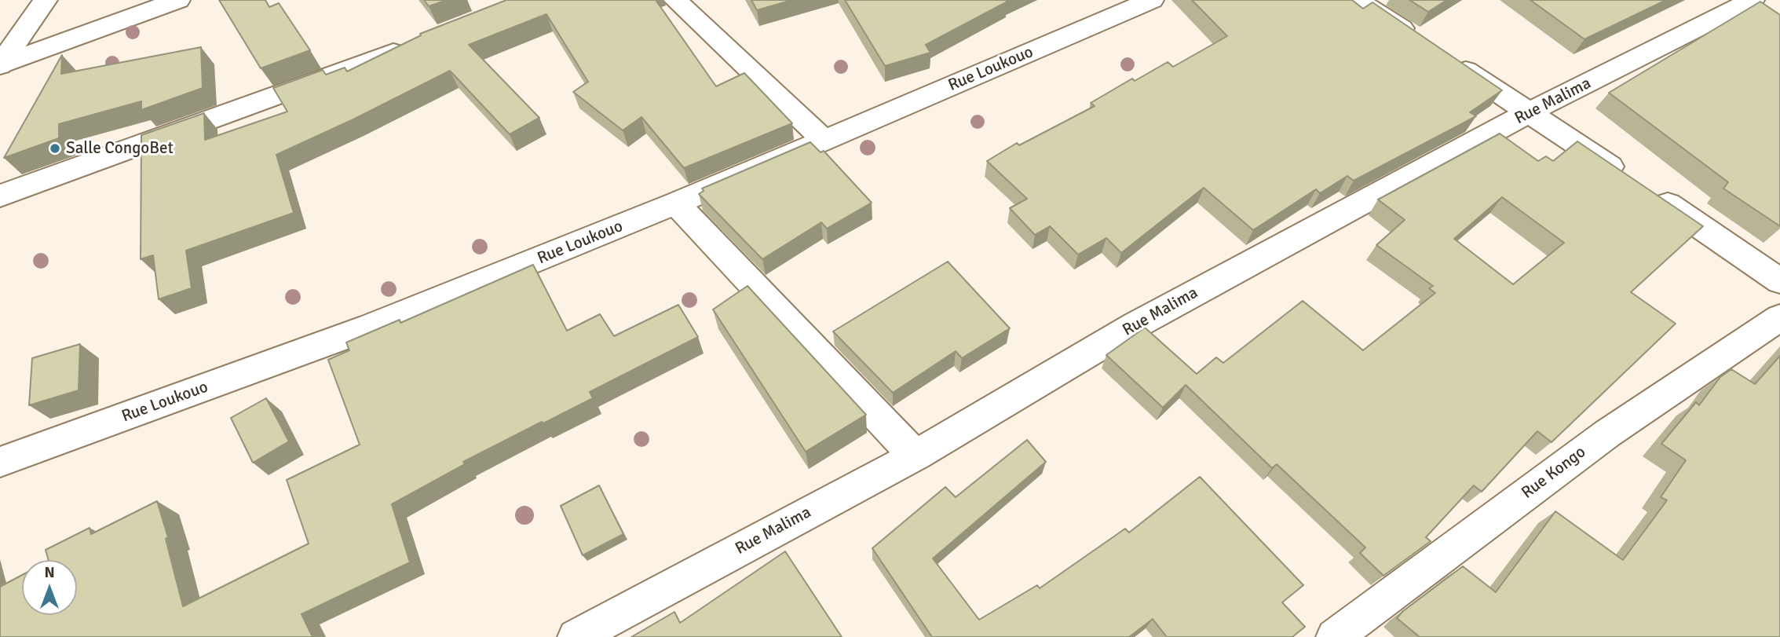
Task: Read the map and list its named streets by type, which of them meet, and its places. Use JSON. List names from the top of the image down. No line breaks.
{"streets":{"street":["Rue Loukouo","Rue Malima","Rue Kongo"]},"places":["Salle CongoBet"],"north":"top"}
